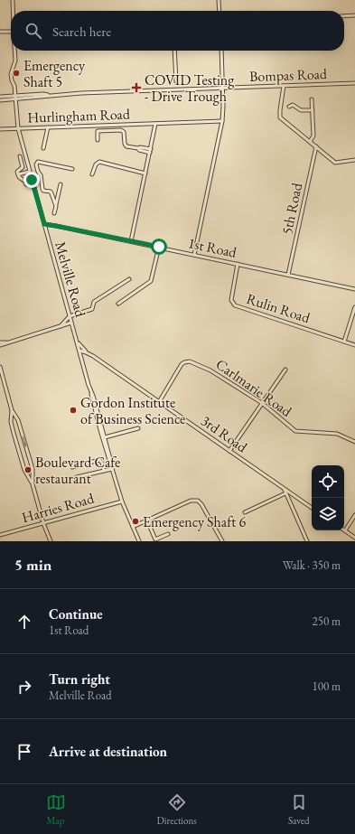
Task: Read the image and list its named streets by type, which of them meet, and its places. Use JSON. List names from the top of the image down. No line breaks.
{"streets":{"street":["Bompas Road","Hurlingham Road","5th Road","1st Road","Melville Road","Rulin Road","Carlmarie Road","3rd Road","Harries Road"]},"crossings":[["Bompas Road","Melville Road"],["Hurlingham Road","Melville Road"],["5th Road","1st Road"],["1st Road","Melville Road"],["1st Road","Rulin Road"],["Melville Road","3rd Road"],["Melville Road","Harries Road"],["Carlmarie Road","3rd Road"]],"places":{"other":["Emergency Shaft 5","Gordon Institute of Business Science","Boulevard Cafe restaurant","Emergency Shaft 6"],"health":["COVID Testing - Drive Trough"]},"page":{"search":"Search here","heading":["5 min","Walk · 350 m"],"list":[["Continue","1st Road","250 m"],["Turn right","Melville Road","100 m"],"Arrive at destination"],"nav":["Map","Directions","Saved"]}}
